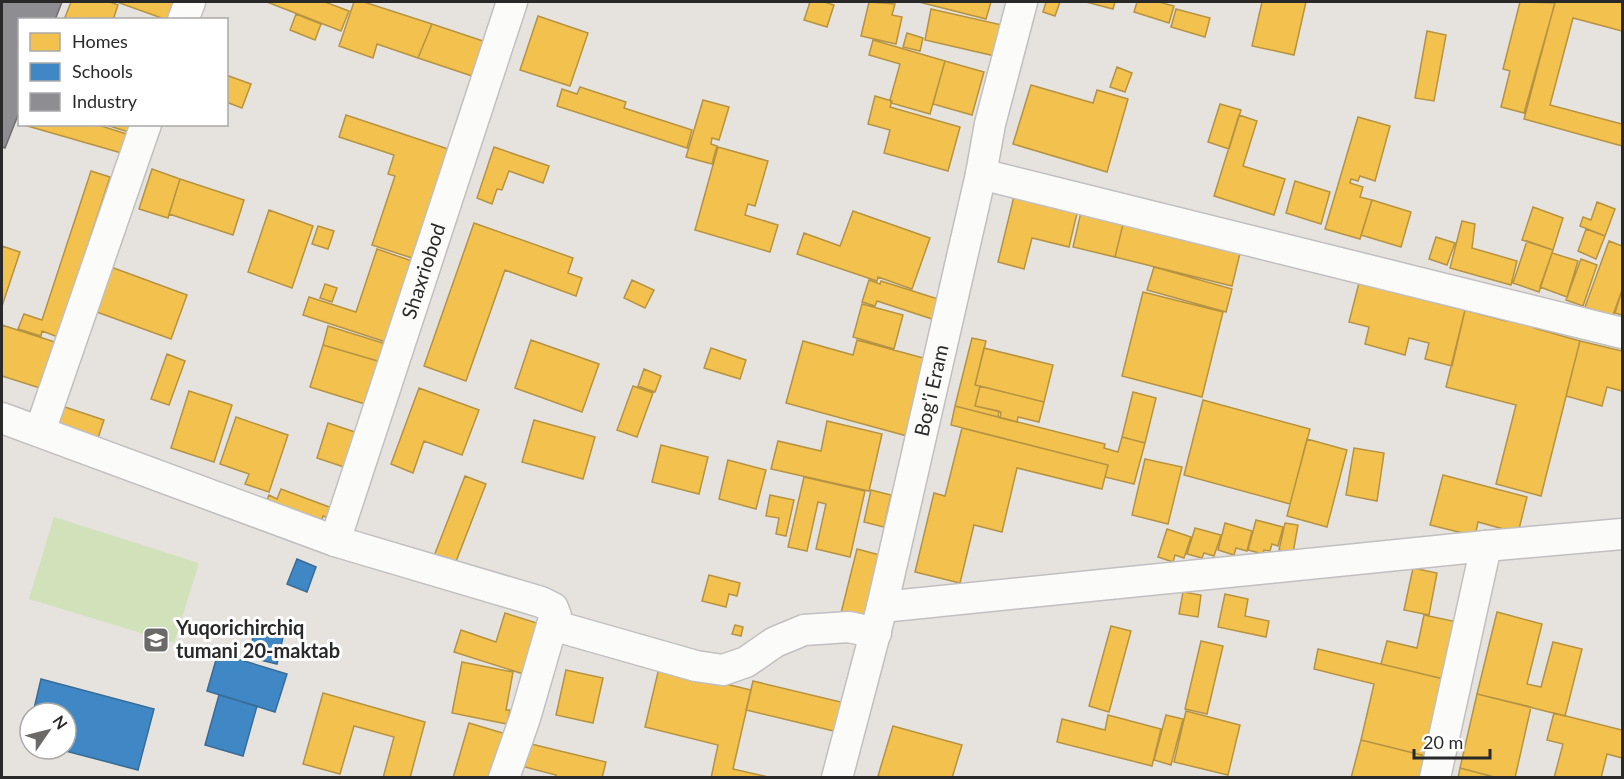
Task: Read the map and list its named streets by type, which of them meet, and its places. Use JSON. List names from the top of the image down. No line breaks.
{"streets":{"street":["Shaxriobod","Bog'i Eram"]},"places":{"school or university":["Yuqorichirchiq tumani 20-maktab"]},"legend":["Homes","Schools","Industry"],"scale_bar":"20 m","north":"top right"}
